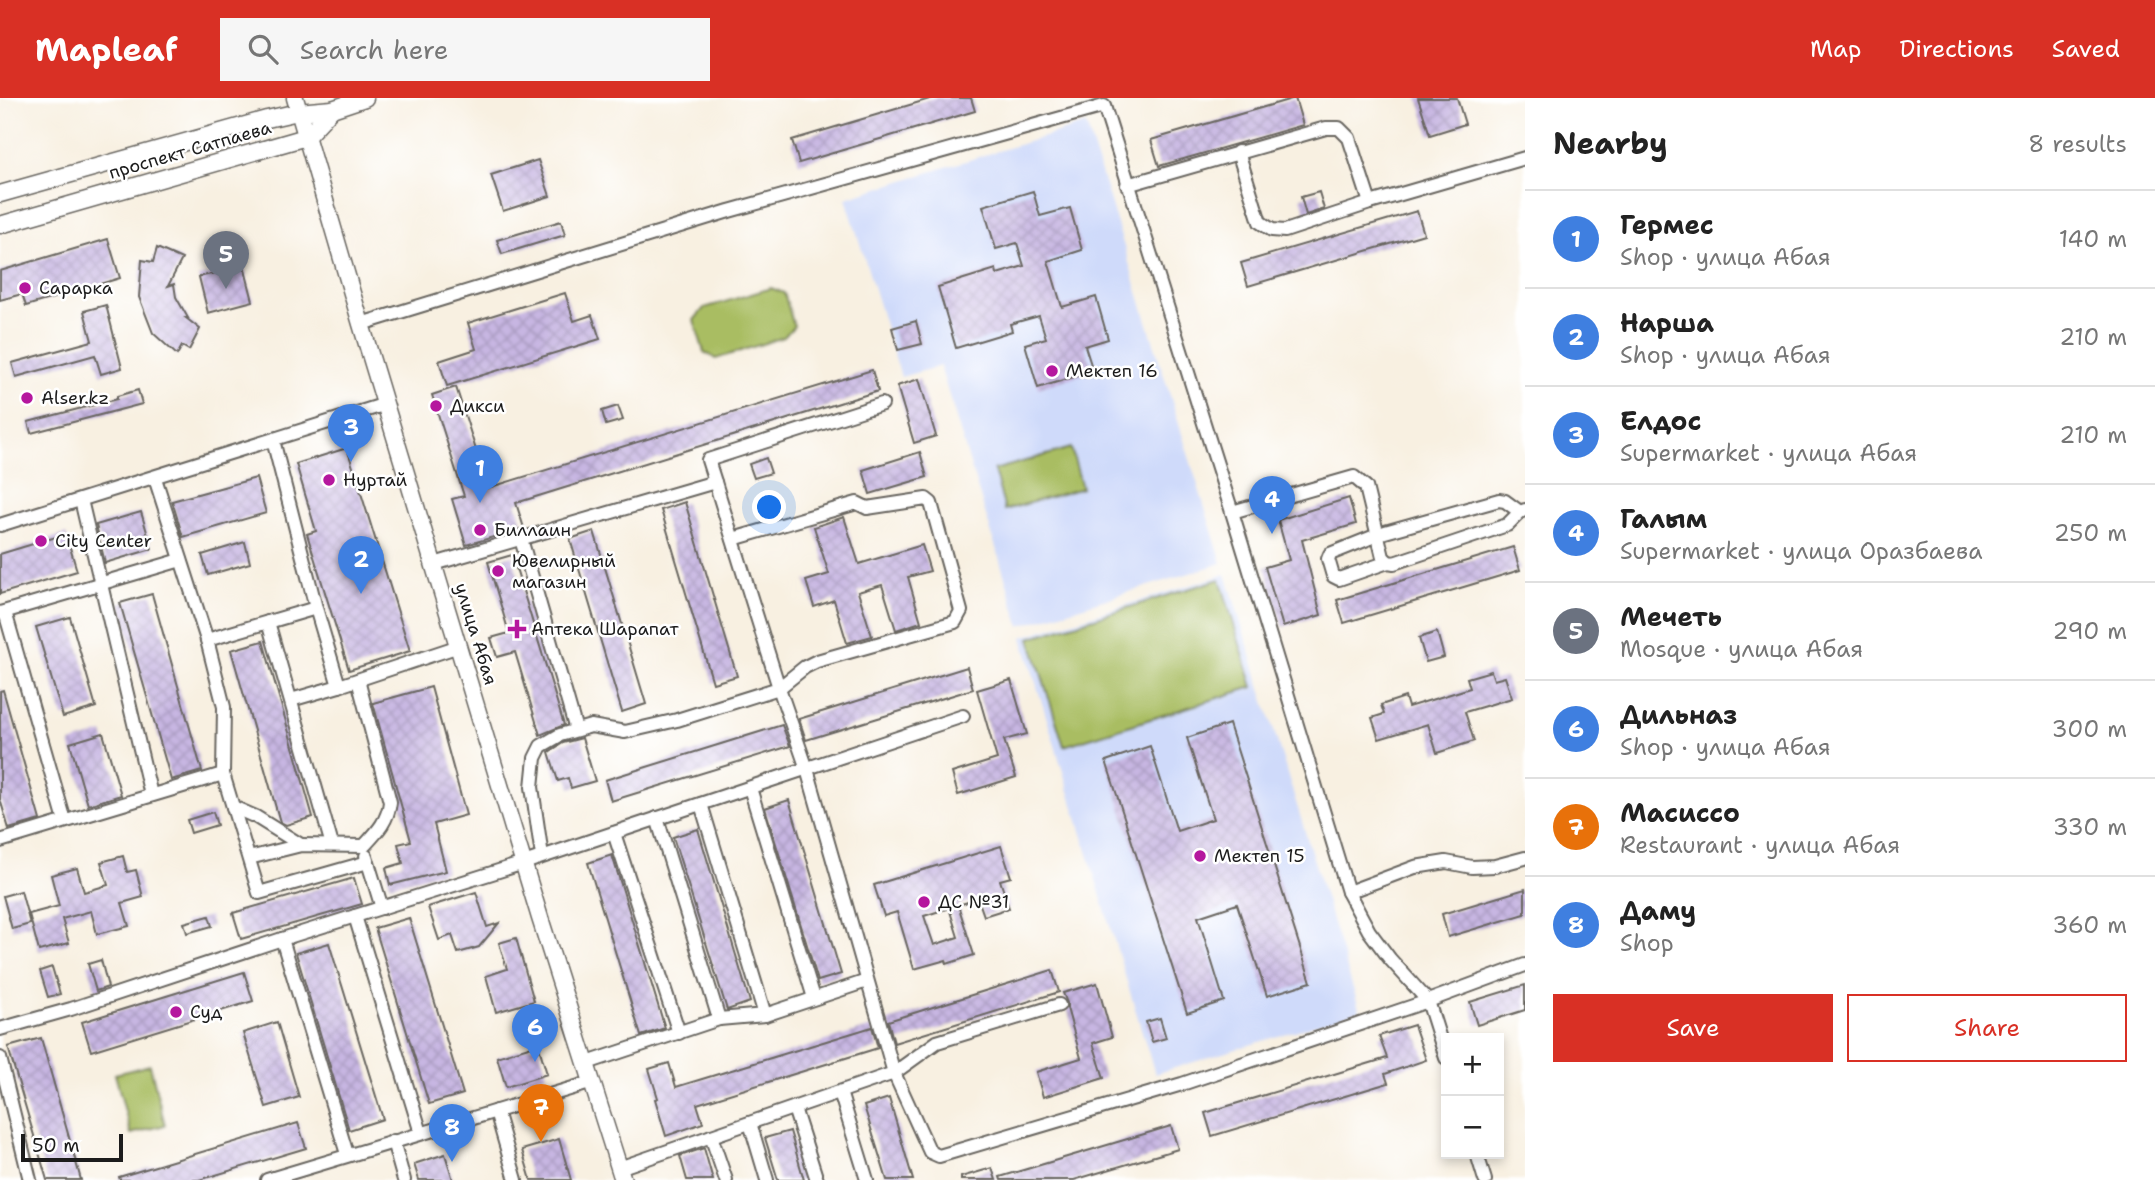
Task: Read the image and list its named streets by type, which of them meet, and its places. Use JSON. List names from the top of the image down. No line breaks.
{"streets":{"street":["проспект Сатпаева","улица Абая"]},"crossings":[["проспект Сатпаева","улица Абая"]],"places":{"other":["Сарарка","Мектеп 16","Alser.kz","Дикси","Нуртай","Биллаин","City Center","Ювелирный магазин","Мектеп 15","ДС №31","Суд"],"health":["Аптека Шарапат"]},"scale_bar":"50 m","page":{"header":"Mapleaf","search":"Search here","nav":["Map","Directions","Saved"],"heading":["Nearby","8 results"],"list":[{"mark":"1","name":"Гермес","note":"Shop · улица Абая","value":"140 m"},{"mark":"2","name":"Нарша","note":"Shop · улица Абая","value":"210 m"},{"mark":"3","name":"Елдос","note":"Supermarket · улица Абая","value":"210 m"},{"mark":"4","name":"Галым","note":"Supermarket · улица Оразбаева","value":"250 m"},{"mark":"5","name":"Мечеть","note":"Mosque · улица Абая","value":"290 m"},{"mark":"6","name":"Дильназ","note":"Shop · улица Абая","value":"300 m"},{"mark":"7","name":"Масиссо","note":"Restaurant · улица Абая","value":"330 m"},{"mark":"8","name":"Даму","note":"Shop","value":"360 m"}],"pins":["5","3","1","4","2","6","7","8"],"buttons":["Save","Share"],"map_buttons":["+","−"],"scale":"50 m"}}
